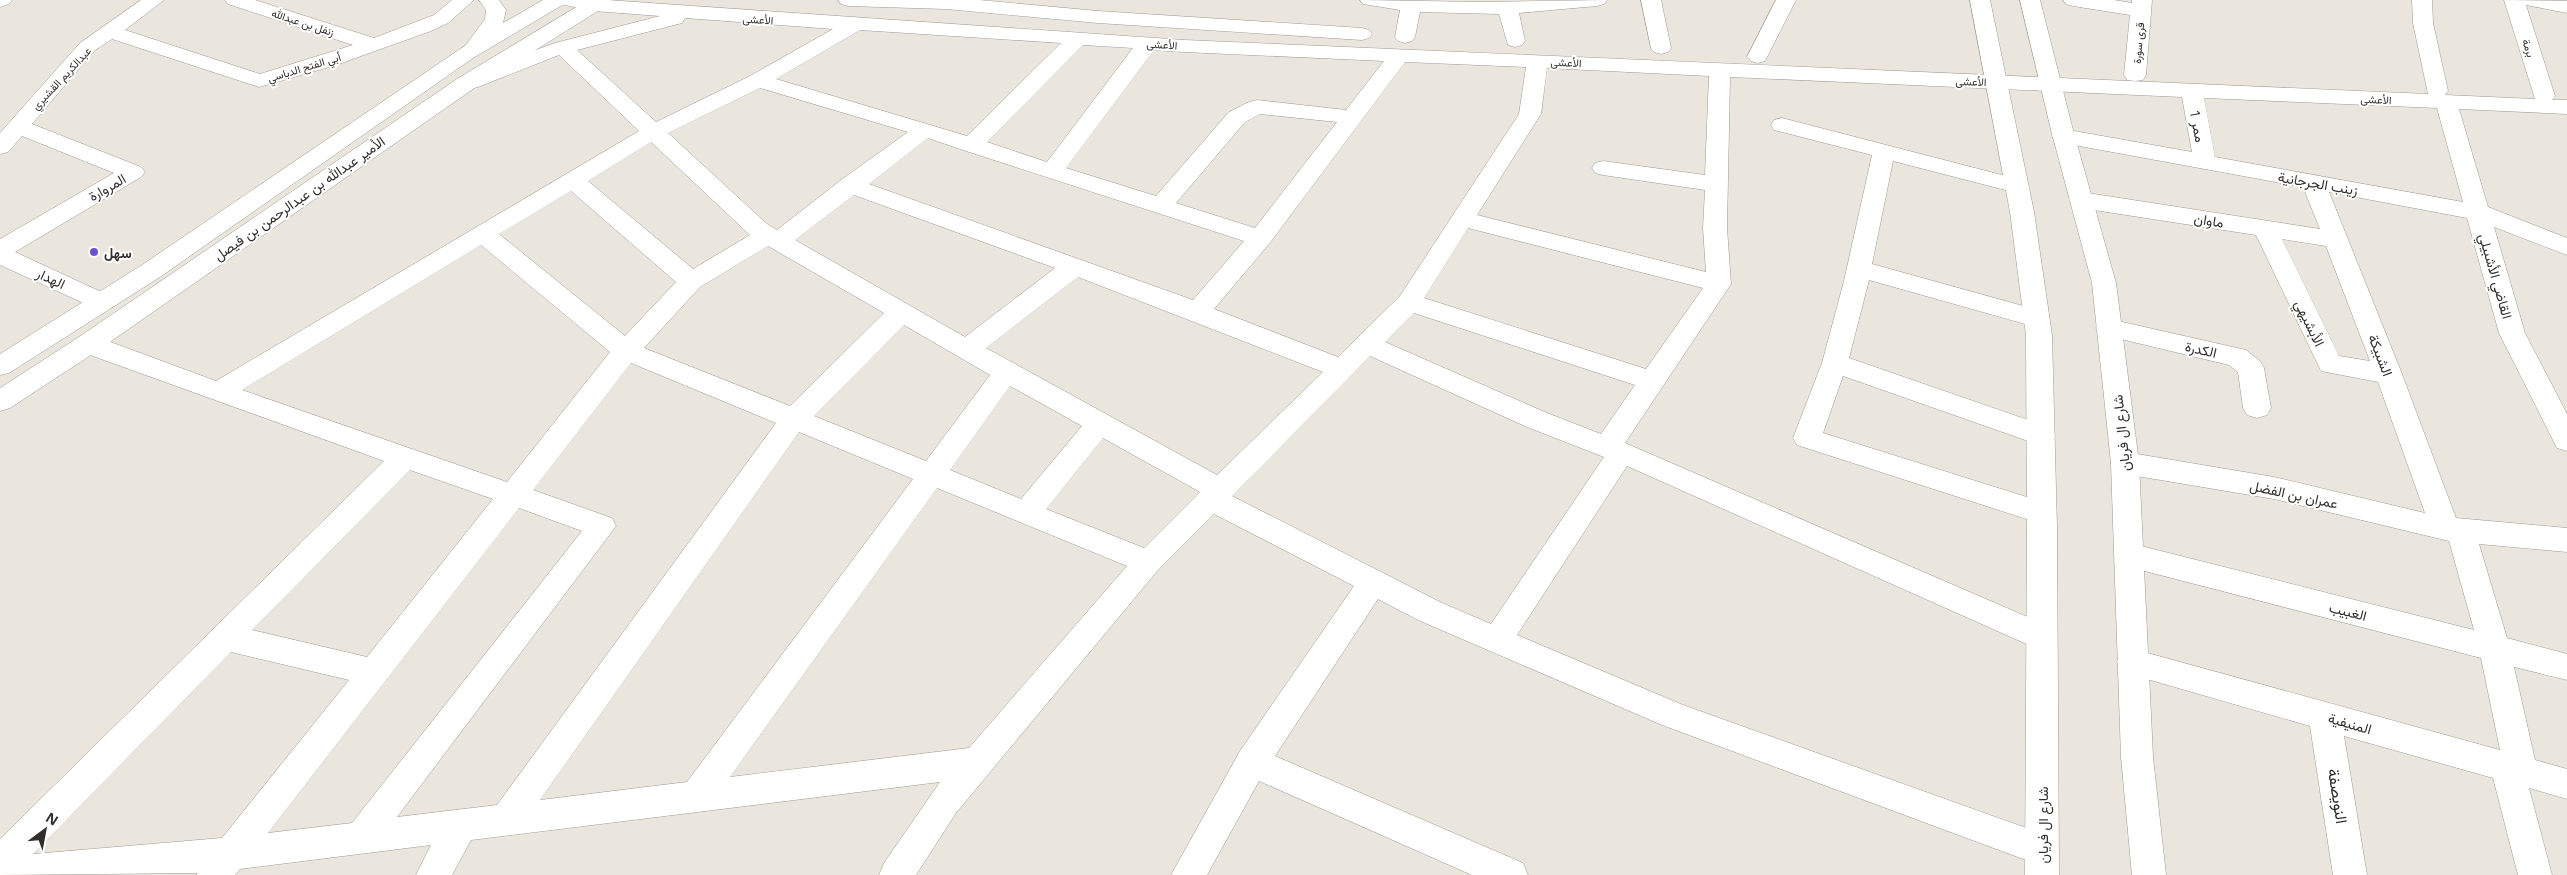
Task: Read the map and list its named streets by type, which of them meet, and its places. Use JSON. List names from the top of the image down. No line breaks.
{"streets":{"street":["الأعشى","زنفل بن عبدالله","قرى سورة","برمة","أبي الفتح الدباسي","عبدالكريم القشيري","ممر 1","زينب الجرجانية","المروارة","الأمير عبدالله بن عبدالرحمن بن فيصل","ماوان","القاضي الأشبيلي","الهدار","الأبشيهي","الكدرة","الشبيكة","شارع ال فريان","عمران بن الفضل","الغبيب","المنيفية","النويصفة"]},"crossings":[["الأعشى","قرى سورة"],["الأعشى","برمة"],["الأعشى","ممر 1"],["الأعشى","الأمير عبدالله بن عبدالرحمن بن فيصل"],["الأعشى","القاضي الأشبيلي"],["الأعشى","شارع ال فريان"],["زنفل بن عبدالله","أبي الفتح الدباسي"],["أبي الفتح الدباسي","عبدالكريم القشيري"],["عبدالكريم القشيري","المروارة"],["ممر 1","زينب الجرجانية"],["زينب الجرجانية","القاضي الأشبيلي"],["زينب الجرجانية","الشبيكة"],["زينب الجرجانية","شارع ال فريان"],["الأمير عبدالله بن عبدالرحمن بن فيصل","الهدار"],["ماوان","الأبشيهي"],["ماوان","الشبيكة"],["ماوان","شارع ال فريان"],["الأبشيهي","الشبيكة"],["الكدرة","شارع ال فريان"],["الشبيكة","عمران بن الفضل"],["شارع ال فريان","عمران بن الفضل"],["شارع ال فريان","الغبيب"],["شارع ال فريان","المنيفية"],["المنيفية","النويصفة"]],"places":["سهل"],"north":"top right"}
